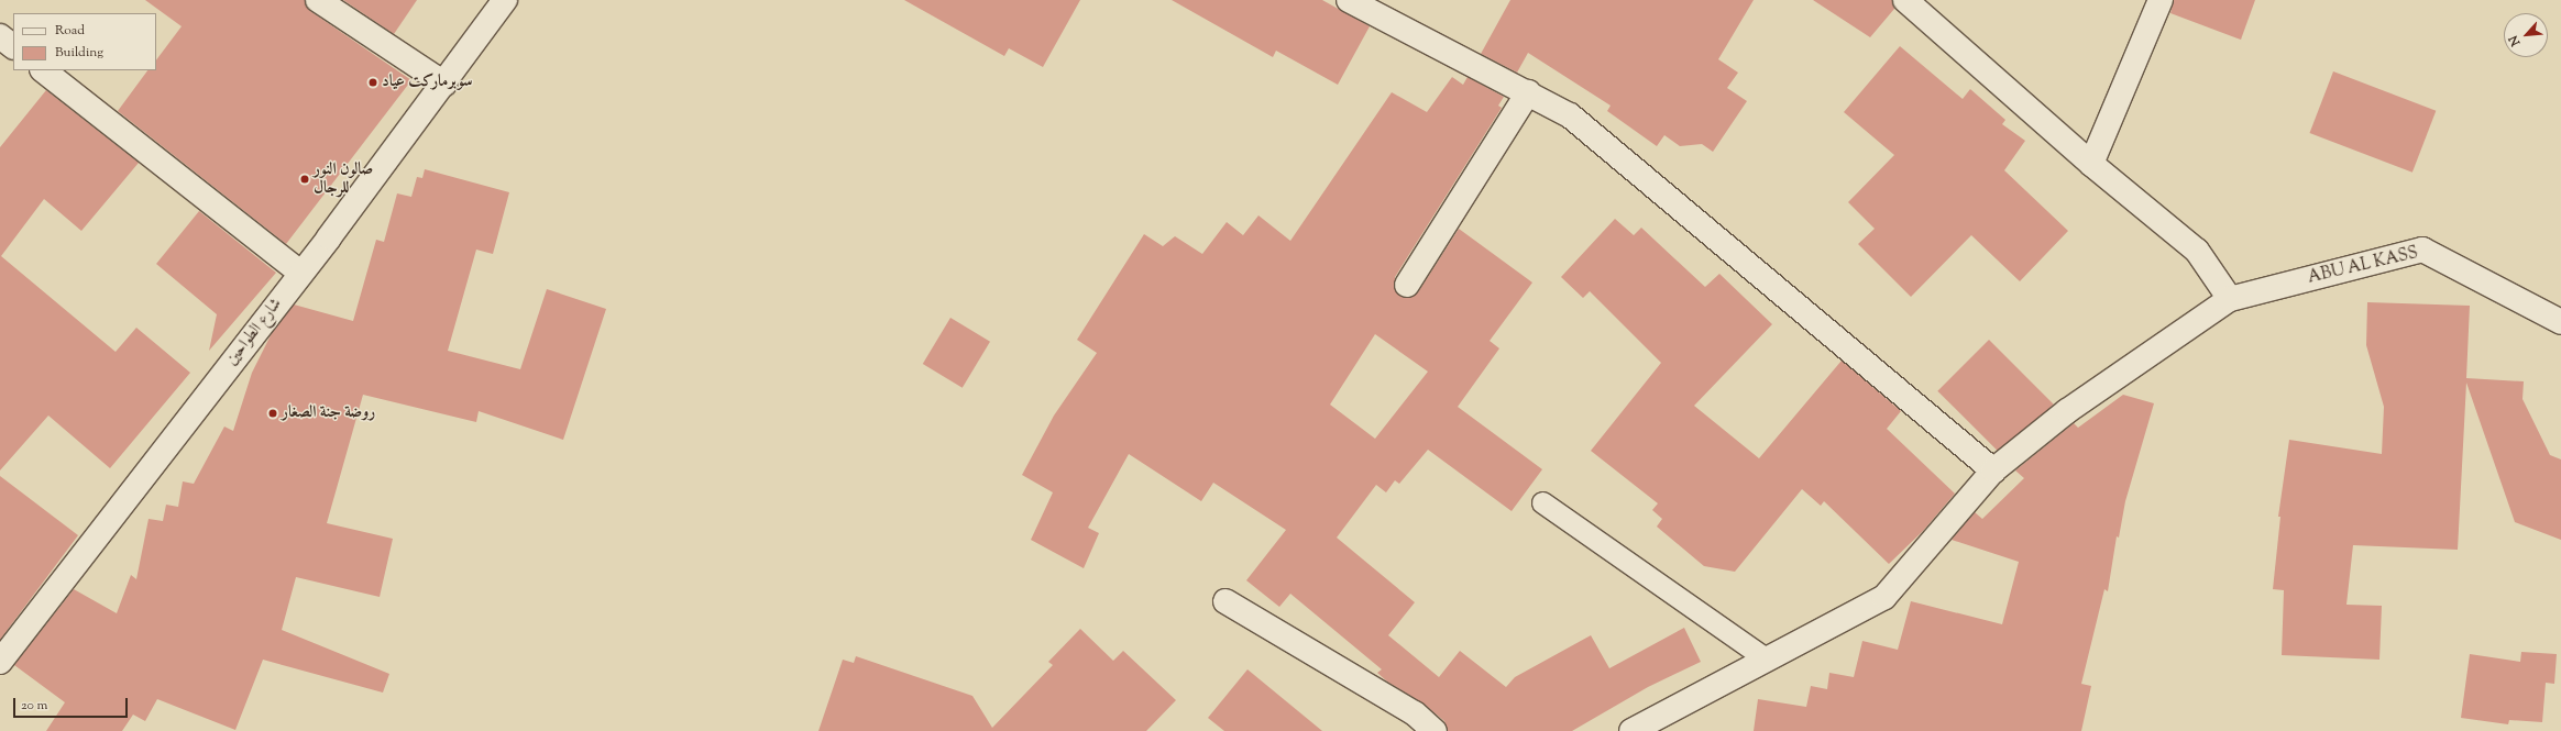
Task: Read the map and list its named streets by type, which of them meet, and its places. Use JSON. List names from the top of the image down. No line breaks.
{"streets":{"street":["ABU AL KASS","شارع الطواحين"]},"places":["سوبرماركت عياد","صالون النور للرجال","روضة جنة الصغار"],"legend":["Road","Building"],"scale_bar":"20 m","north":"bottom left"}
